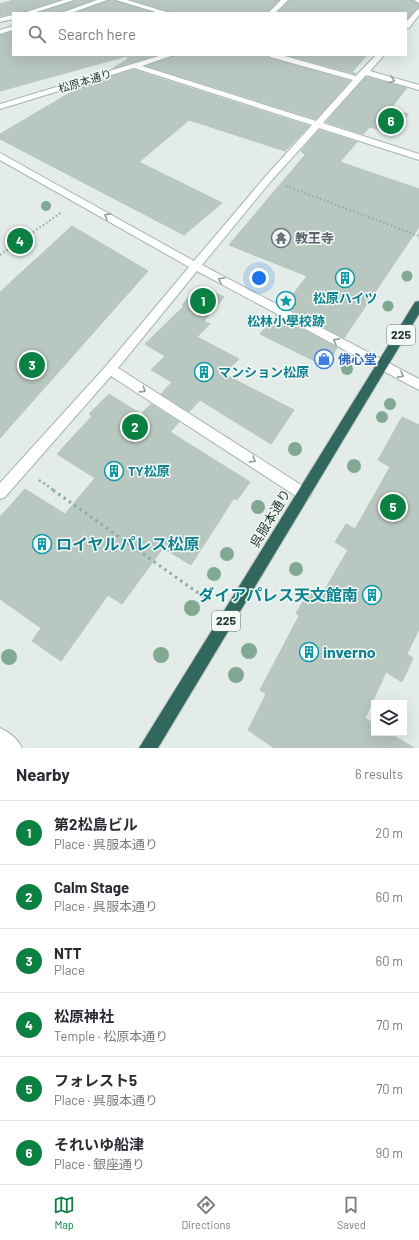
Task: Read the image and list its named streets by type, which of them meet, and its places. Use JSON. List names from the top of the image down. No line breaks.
{"streets":{"highway":["225","呉服本通り"],"street":["松原本通り"]},"places":{"temple":["教王寺"],"building":["松原ハイツ","マンション松原","TY松原","ロイヤルパレス松原","ダイアパレス天文館南","inverno"],"place":["松林小學校跡"],"shop":["佛心堂"]},"page":{"search":"Search here","pins":["6","4","1","3","2","5"],"heading":["Nearby","6 results"],"list":[{"mark":"1","name":"第2松島ビル","note":"Place · 呉服本通り","value":"20 m"},{"mark":"2","name":"Calm Stage","note":"Place · 呉服本通り","value":"60 m"},{"mark":"3","name":"NTT","note":"Place","value":"60 m"},{"mark":"4","name":"松原神社","note":"Temple · 松原本通り","value":"70 m"},{"mark":"5","name":"フォレスト5","note":"Place · 呉服本通り","value":"70 m"},{"mark":"6","name":"それいゆ船津","note":"Place · 銀座通り","value":"90 m"}],"nav":["Map","Directions","Saved"]}}
